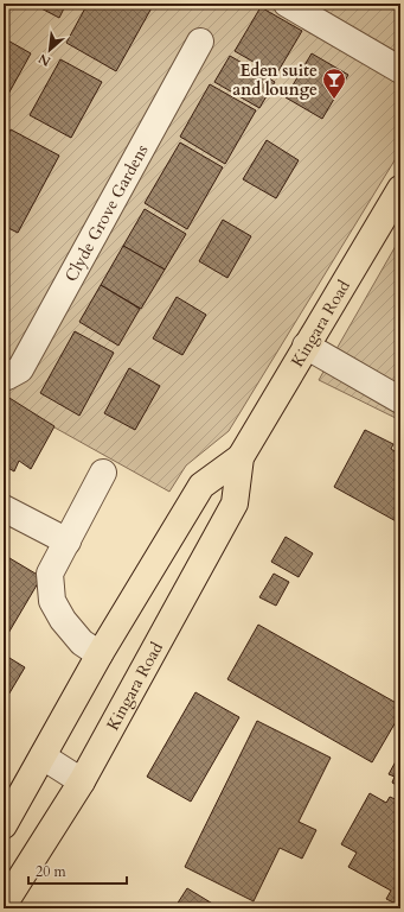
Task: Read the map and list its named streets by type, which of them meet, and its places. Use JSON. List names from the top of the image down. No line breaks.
{"streets":{"main road":["Kingara Road"],"street":["Clyde Grove Gardens"]},"places":{"bar":["Eden suite and lounge"]},"scale_bar":"20 m","north":"bottom left"}
